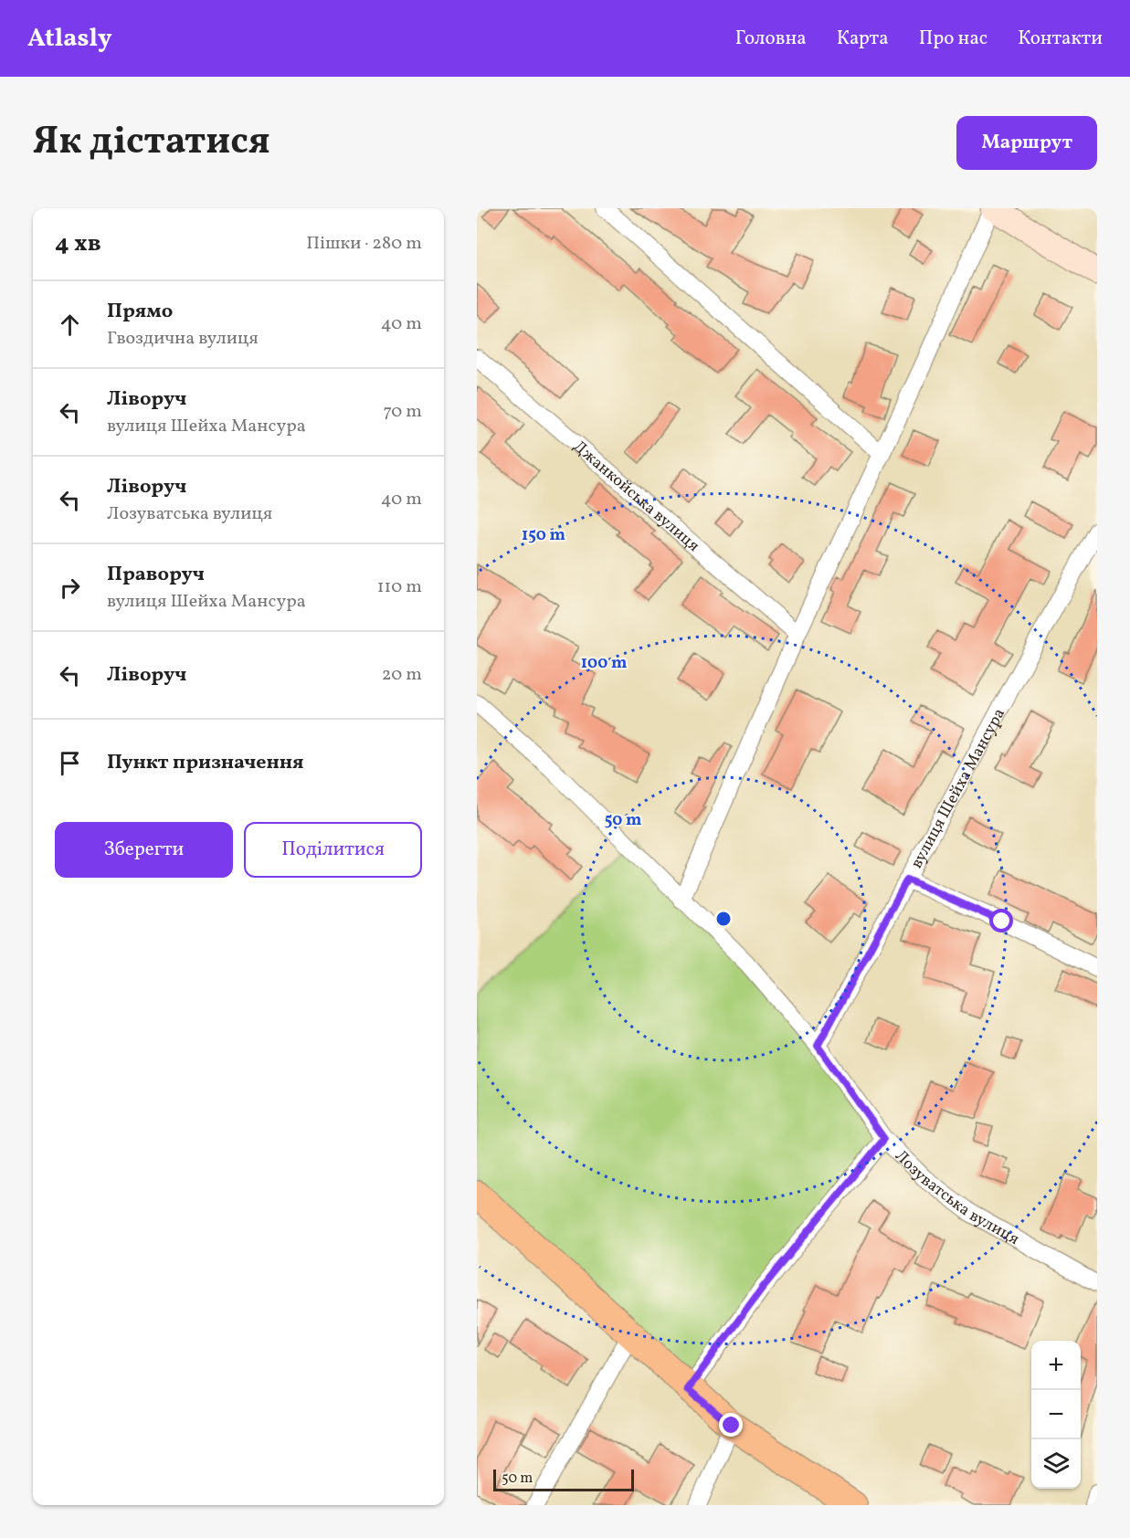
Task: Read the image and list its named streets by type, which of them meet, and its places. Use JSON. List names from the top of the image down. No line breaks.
{"streets":{"street":["Джанкойська вулиця","вулиця Шейха Мансура","Лозуватська вулиця"]},"crossings":[["вулиця Шейха Мансура","Лозуватська вулиця"]],"scale_bar":"50 m","page":{"header":"Atlasly","nav":["Головна","Карта","Про нас","Контакти"],"title":"Як дістатися","buttons":["Маршрут",["Зберегти","Поділитися"]],"heading":["4 хв","Пішки · 280 m"],"list":[["Прямо","Гвоздична вулиця","40 m"],["Ліворуч","вулиця Шейха Мансура","70 m"],["Ліворуч","Лозуватська вулиця","40 m"],["Праворуч","вулиця Шейха Мансура","110 m"],["Ліворуч","20 m"],"Пункт призначення"],"map_buttons":["+","−"],"scale":"50 m"},"rings":["150 m","100 m","50 m"]}
